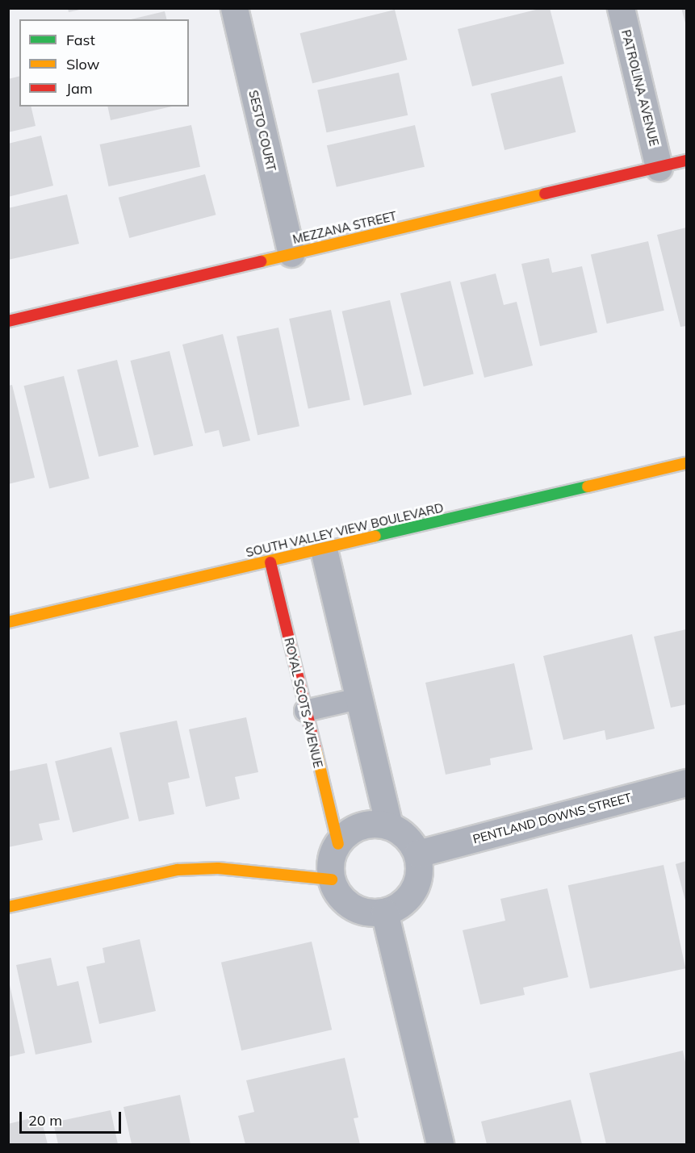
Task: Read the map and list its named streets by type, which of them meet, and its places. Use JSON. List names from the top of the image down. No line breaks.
{"streets":{"street":["PATROLINA AVENUE","SESTO COURT","MEZZANA STREET","SOUTH VALLEY VIEW BOULEVARD","ROYAL SCOTS AVENUE","PENTLAND DOWNS STREET"]},"crossings":[["PATROLINA AVENUE","MEZZANA STREET"],["SESTO COURT","MEZZANA STREET"],["SOUTH VALLEY VIEW BOULEVARD","ROYAL SCOTS AVENUE"],["ROYAL SCOTS AVENUE","PENTLAND DOWNS STREET"]],"legend":["Fast","Slow","Jam"],"scale_bar":"20 m"}
